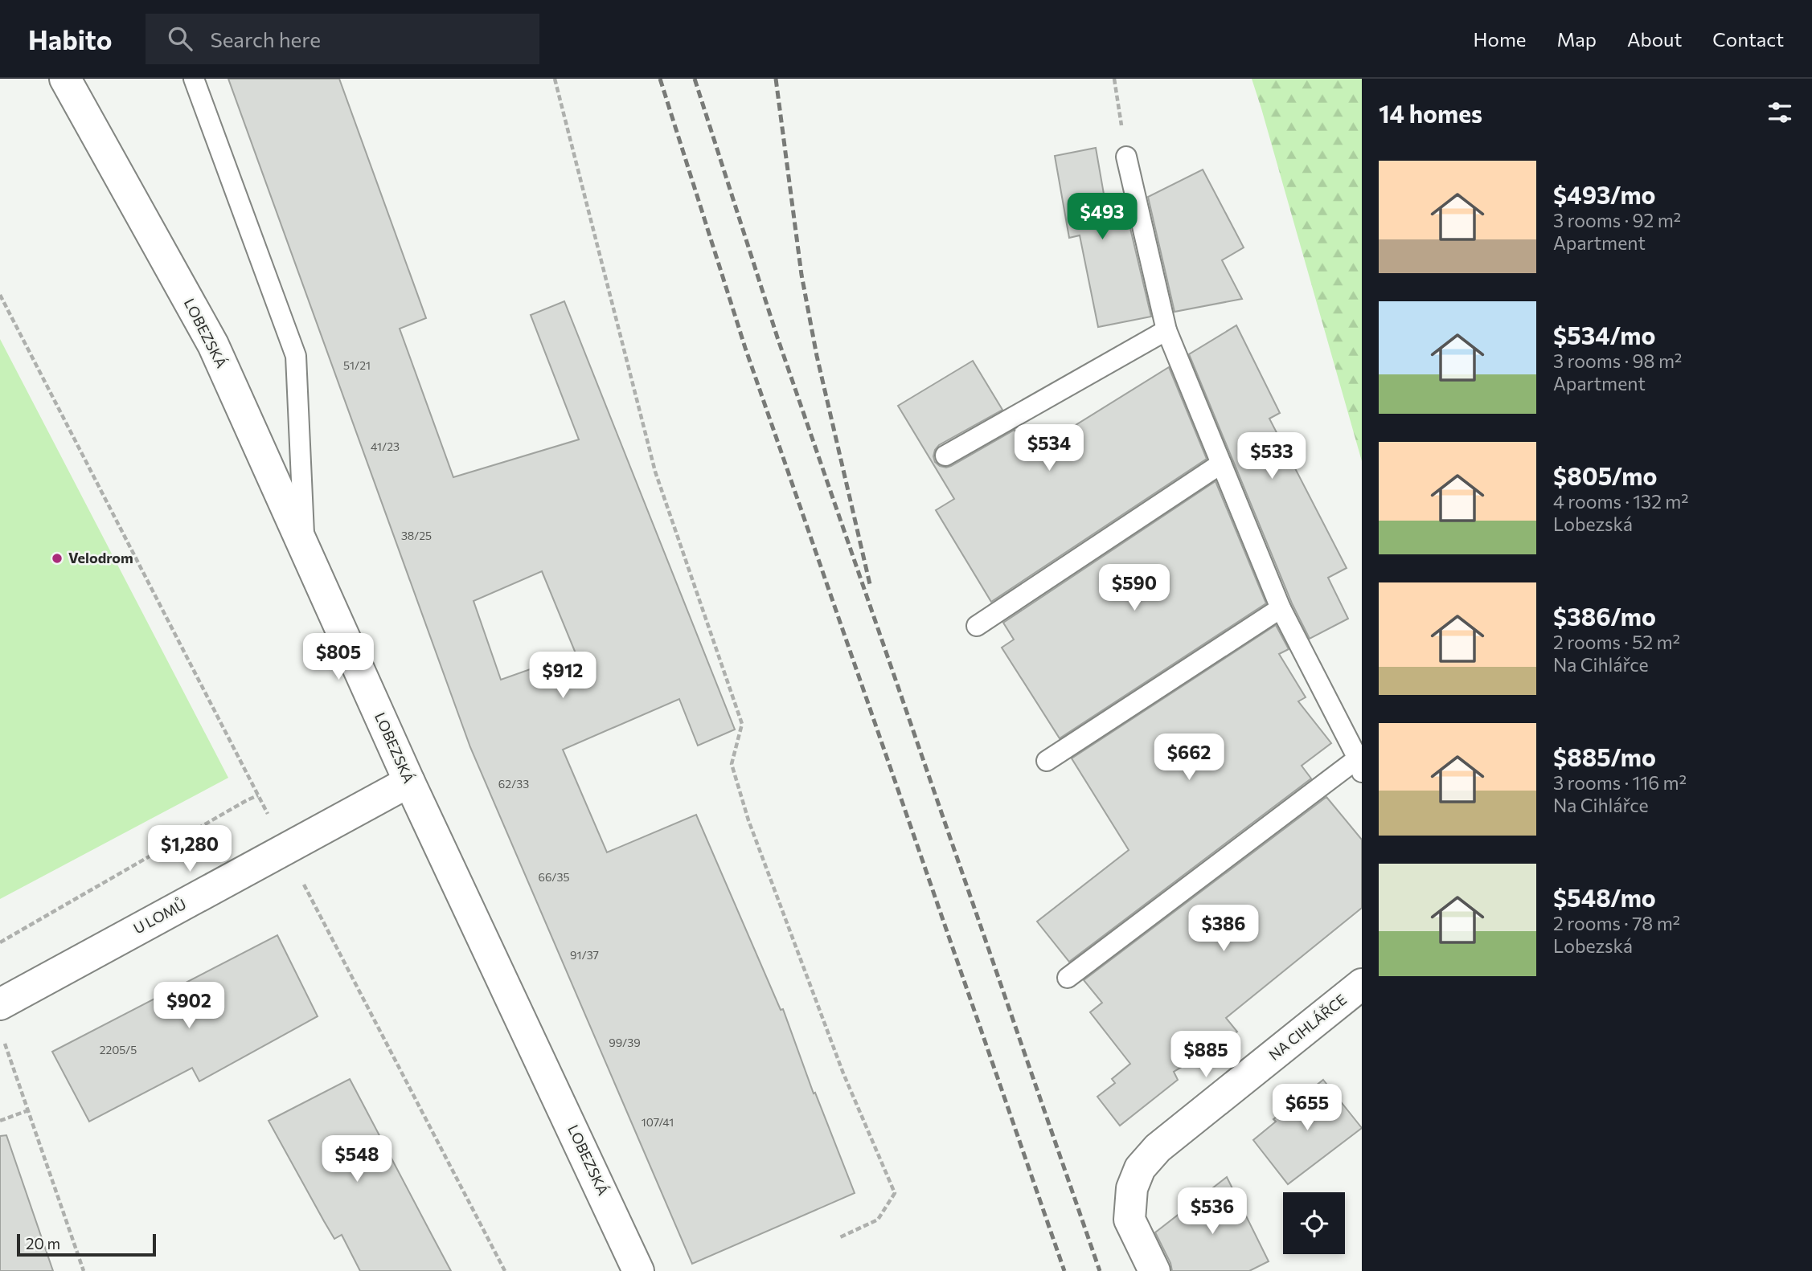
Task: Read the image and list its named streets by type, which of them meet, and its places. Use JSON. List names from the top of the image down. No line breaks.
{"streets":{"street":["LOBEZSKÁ","U LOMŮ","NA CIHLÁŘCE"]},"crossings":[["LOBEZSKÁ","U LOMŮ"]],"places":["Velodrom"],"house_numbers":["51/21","41/23","38/25","62/33","66/35","91/37","99/39","2205/5","107/41"],"scale_bar":"20 m","page":{"header":"Habito","search":"Search here","nav":["Home","Map","About","Contact"],"heading":"14 homes","list":[{"name":"$493/mo","note":"3 rooms · 92 m² · Apartment"},{"name":"$534/mo","note":"3 rooms · 98 m² · Apartment"},{"name":"$805/mo","note":"4 rooms · 132 m² · Lobezská"},{"name":"$386/mo","note":"2 rooms · 52 m² · Na Cihlářce"},{"name":"$885/mo","note":"3 rooms · 116 m² · Na Cihlářce"},{"name":"$548/mo","note":"2 rooms · 78 m² · Lobezská"}],"price":["$493","$534","$533","$590","$805","$912","$662","$1,280","$386","$902","$885","$655","$548","$536"],"scale":"20 m"}}
